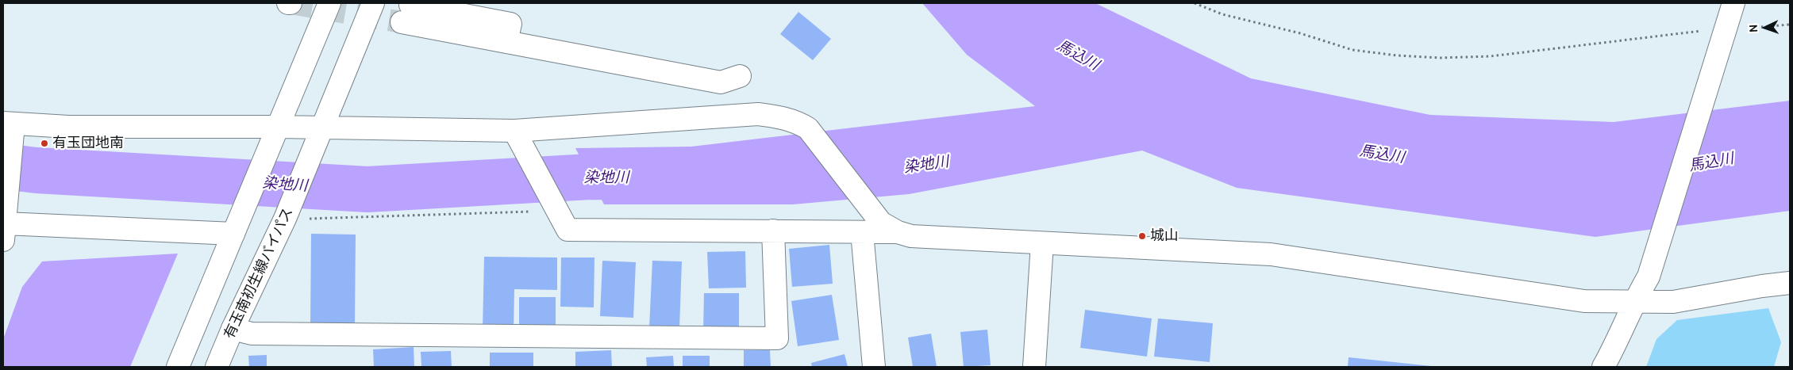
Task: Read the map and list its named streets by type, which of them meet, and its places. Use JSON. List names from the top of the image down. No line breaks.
{"streets":{"street":["有玉南初生線バイパス"]},"water":["馬込川","染地川"],"places":["有玉団地南","城山"],"north":"left"}
